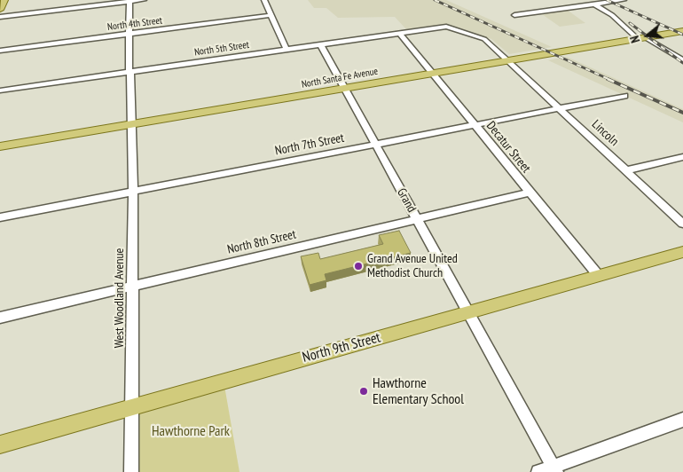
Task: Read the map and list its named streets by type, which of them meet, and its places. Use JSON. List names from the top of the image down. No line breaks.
{"streets":{"main road":["North Santa Fe Avenue","North 9th Street"],"street":["North 4th Street","North 5th Street","Lincoln","North 7th Street","Decatur Street","Grand","North 8th Street","West Woodland Avenue"]},"crossings":[["North 4th Street","West Woodland Avenue"],["North 5th Street","Lincoln"],["North 5th Street","Decatur Street"],["North 5th Street","Grand"],["North 5th Street","West Woodland Avenue"],["North Santa Fe Avenue","Lincoln"],["North Santa Fe Avenue","Decatur Street"],["North Santa Fe Avenue","Grand"],["North Santa Fe Avenue","West Woodland Avenue"],["Lincoln","North 7th Street"],["North 7th Street","Decatur Street"],["North 7th Street","Grand"],["North 7th Street","West Woodland Avenue"],["Decatur Street","North 8th Street"],["Decatur Street","North 9th Street"],["Grand","North 8th Street"],["Grand","North 9th Street"],["North 8th Street","West Woodland Avenue"],["West Woodland Avenue","North 9th Street"]],"parks":["Hawthorne Park"],"places":["Grand Avenue United Methodist Church","Hawthorne Elementary School"],"north":"left"}
